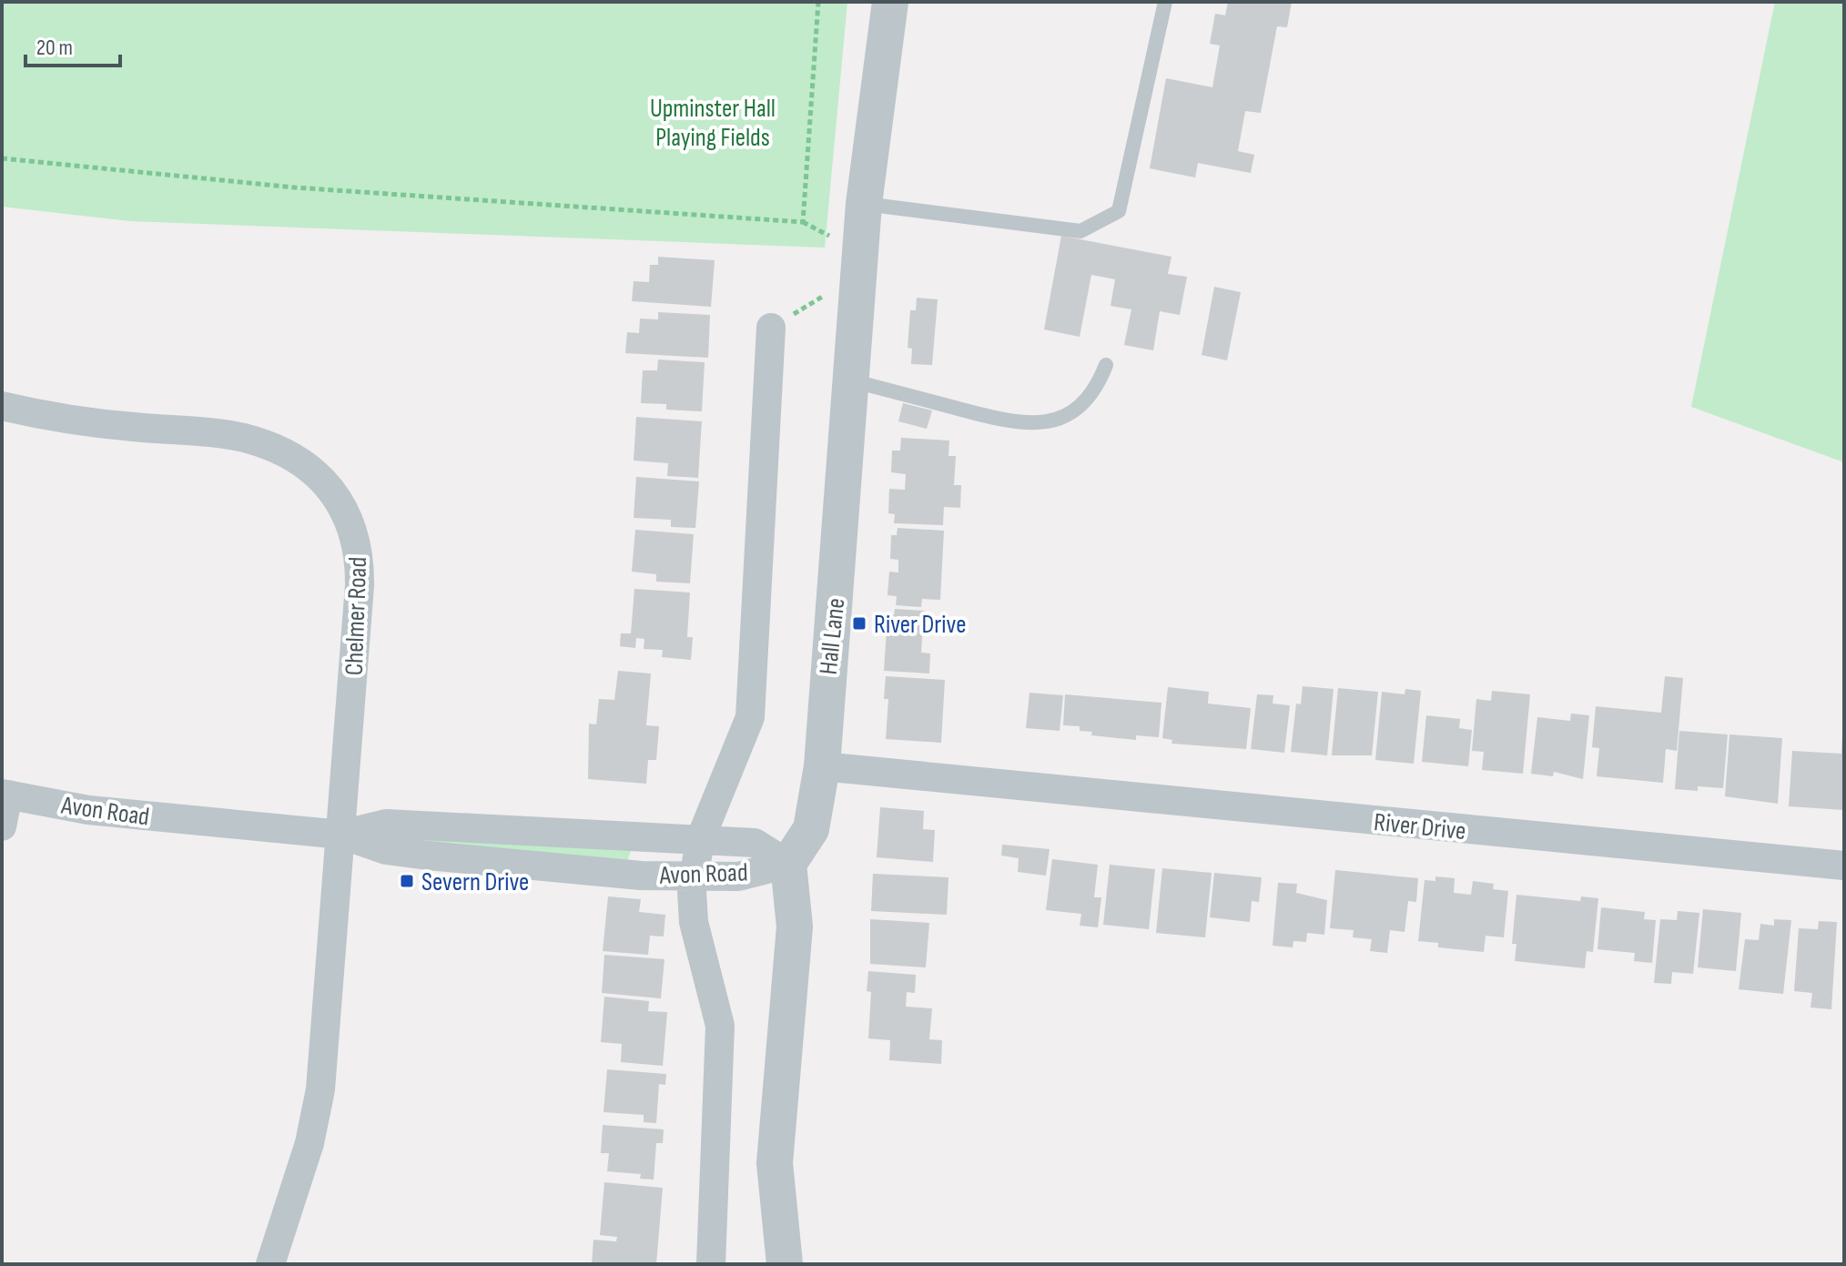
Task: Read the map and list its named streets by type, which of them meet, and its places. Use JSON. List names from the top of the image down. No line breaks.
{"streets":{"street":["Chelmer Road","Hall Lane","Avon Road","River Drive"]},"crossings":[["Chelmer Road","Avon Road"],["Hall Lane","Avon Road"],["Hall Lane","River Drive"]],"parks":["Upminster Hall Playing Fields"],"places":{"transit":["River Drive","Severn Drive"]},"scale_bar":"20 m"}
